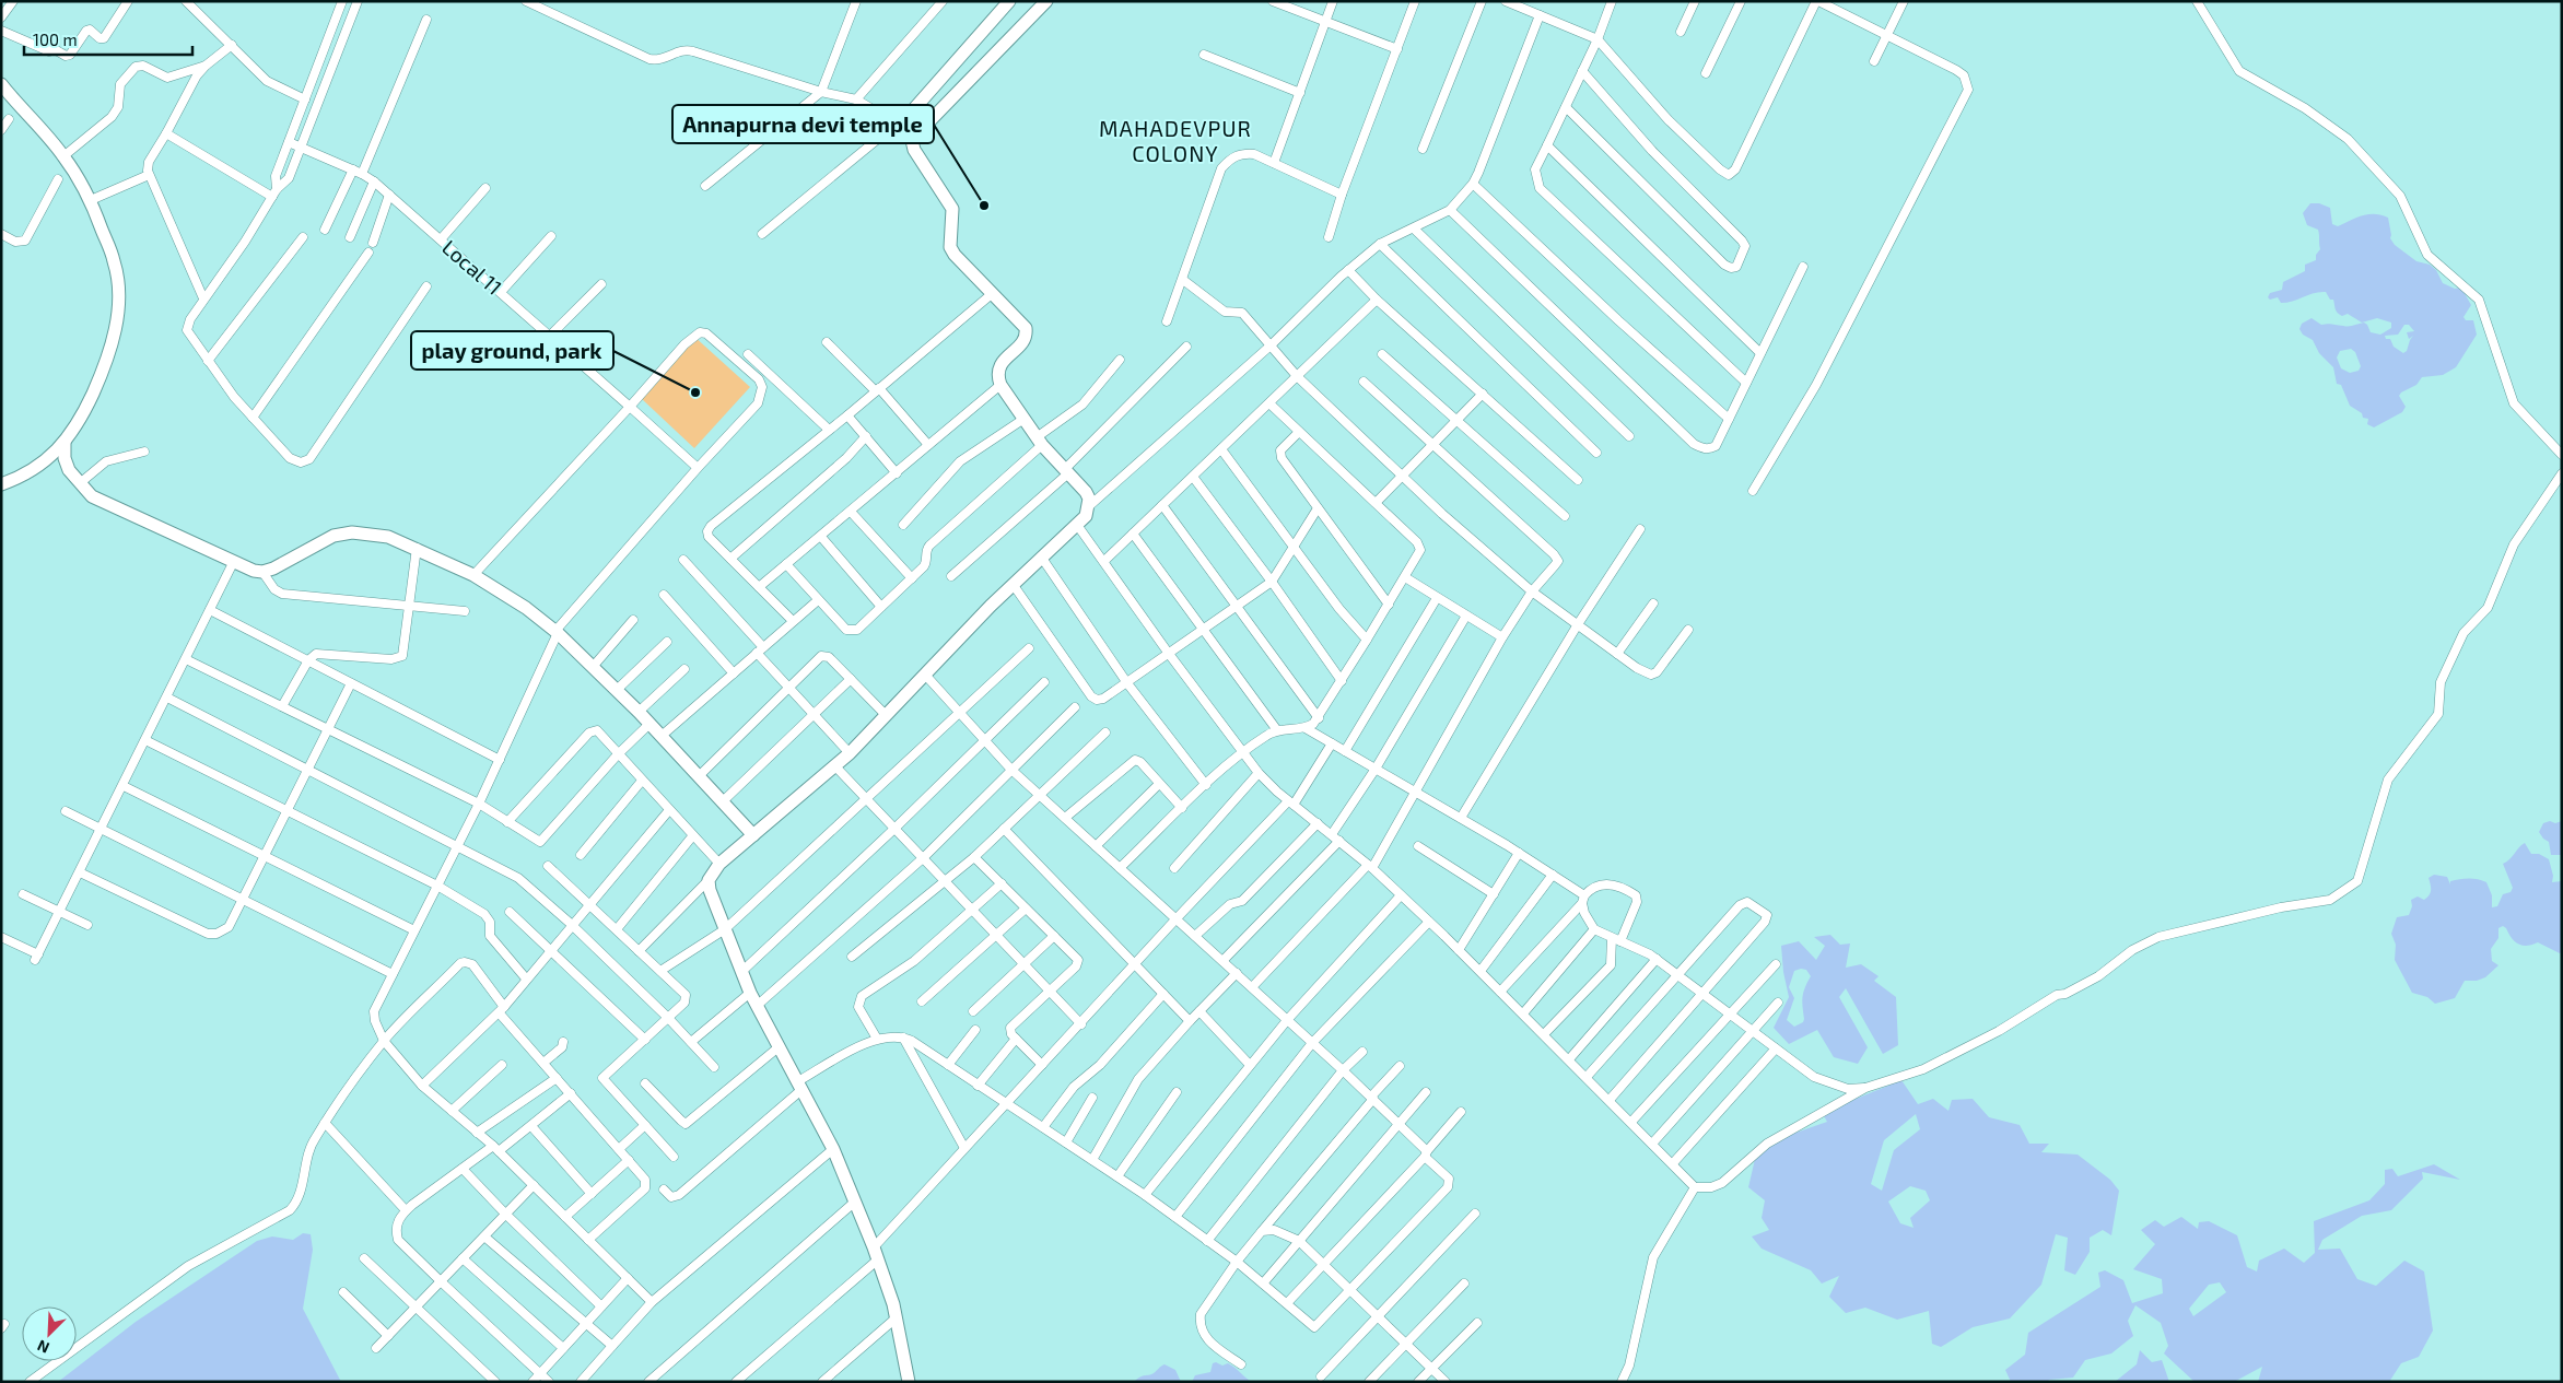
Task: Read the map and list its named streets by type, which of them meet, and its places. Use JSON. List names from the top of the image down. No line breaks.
{"streets":{"street":["Local 11"]},"districts":["MAHADEVPUR COLONY"],"places":["Annapurna devi temple","play ground, park"],"scale_bar":"100 m","north":"bottom left"}
